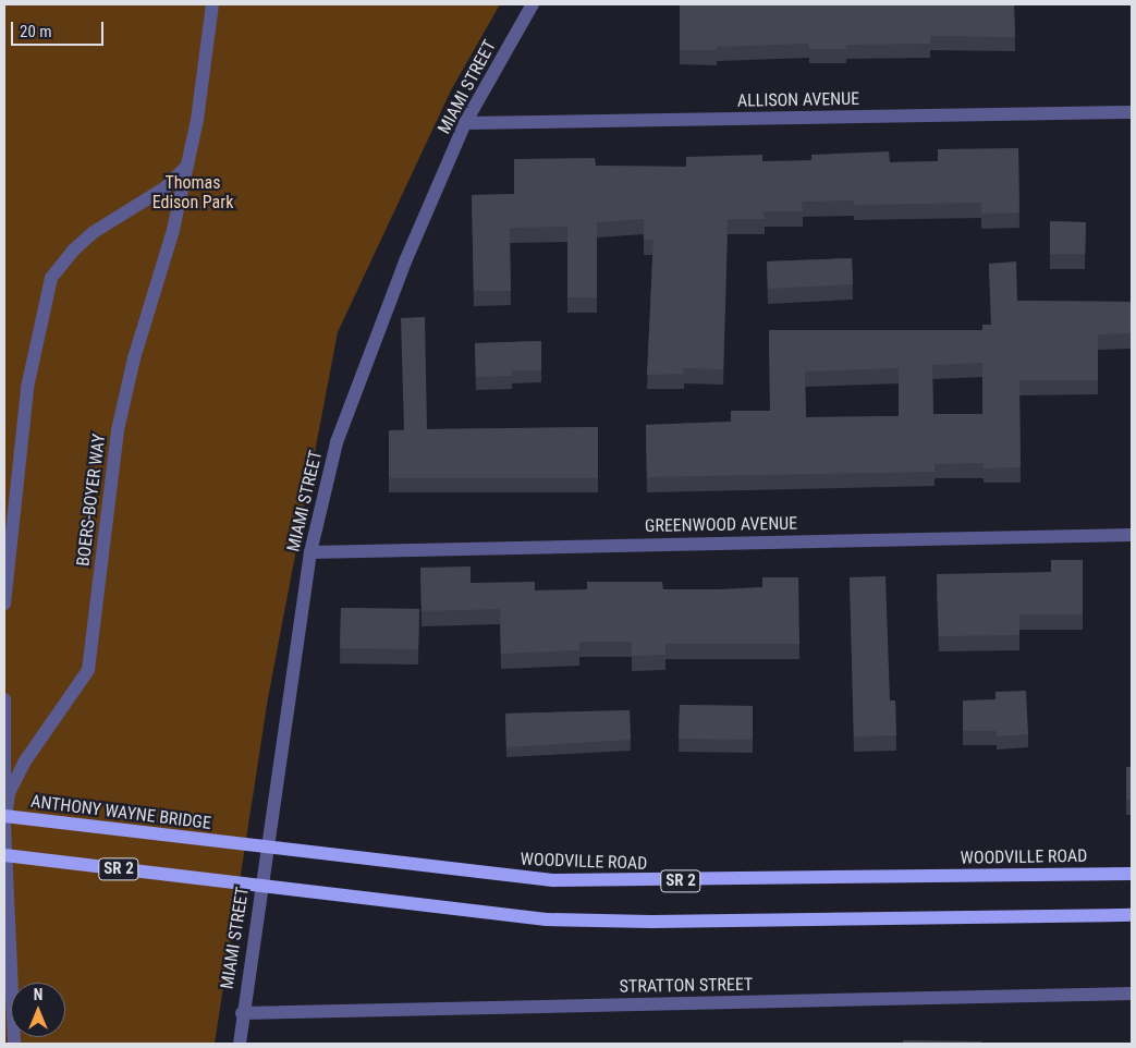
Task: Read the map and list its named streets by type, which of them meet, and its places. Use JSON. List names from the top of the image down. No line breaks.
{"streets":{"main road":["ANTHONY WAYNE BRIDGE","WOODVILLE ROAD","SR 2"],"street":["MIAMI STREET","ALLISON AVENUE","BOERS-BOYER WAY","GREENWOOD AVENUE","STRATTON STREET"]},"crossings":[["MIAMI STREET","ALLISON AVENUE"],["MIAMI STREET","GREENWOOD AVENUE"],["MIAMI STREET","STRATTON STREET"],["ANTHONY WAYNE BRIDGE","WOODVILLE ROAD"]],"parks":["Thomas Edison Park"],"scale_bar":"20 m","north":"top"}
